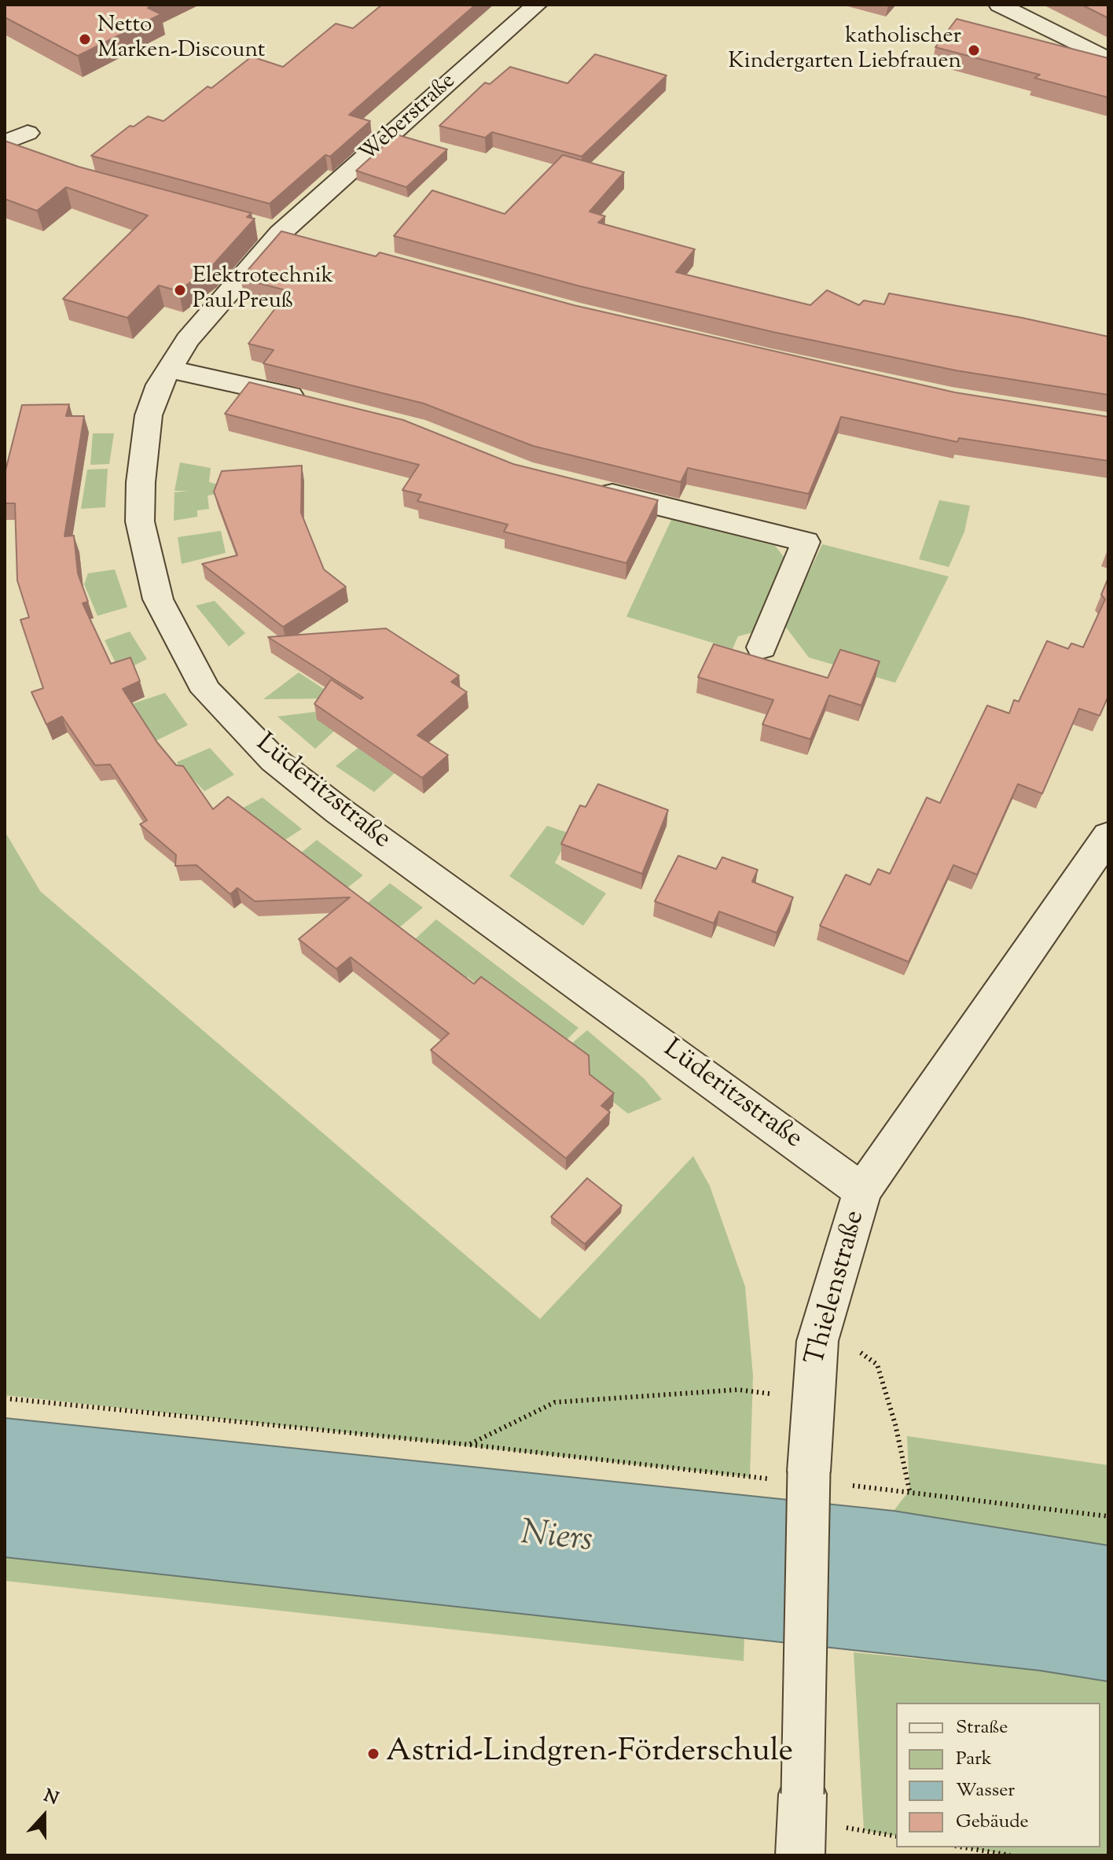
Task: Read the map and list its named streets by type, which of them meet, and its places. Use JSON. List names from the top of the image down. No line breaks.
{"streets":{"street":["Weberstraße","Lüderitzstraße","Thielenstraße"]},"crossings":[["Weberstraße","Lüderitzstraße"],["Lüderitzstraße","Thielenstraße"]],"water":["Niers"],"places":["Netto Marken-Discount","katholischer Kindergarten Liebfrauen","Elektrotechnik Paul Preuß","Astrid-Lindgren-Förderschule"],"legend":["Straße","Park","Wasser","Gebäude"],"north":"top"}
